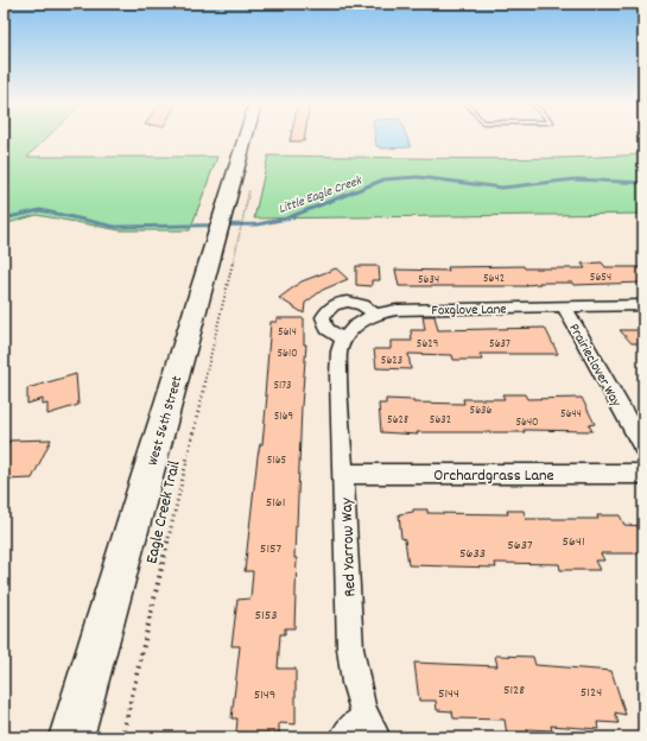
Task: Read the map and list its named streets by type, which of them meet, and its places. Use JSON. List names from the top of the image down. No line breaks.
{"streets":{"main road":["West 56th Street"],"street":["Foxglove Lane","Prairieclover Way","Orchardgrass Lane","Red Yarrow Way"],"path":["Eagle Creek Trail"]},"crossings":[["Foxglove Lane","Prairieclover Way"],["Foxglove Lane","Red Yarrow Way"],["West 56th Street","Eagle Creek Trail"],["Orchardgrass Lane","Red Yarrow Way"]],"water":["Little Eagle Creek"],"house_numbers":["5654","5642","5634","5614","5629","5637","5610","5623","5173","5636","5644","5169","5628","5632","5640","5165","5161","5641","5637","5157","5633","5153","5128","5124","5144","5149"]}
